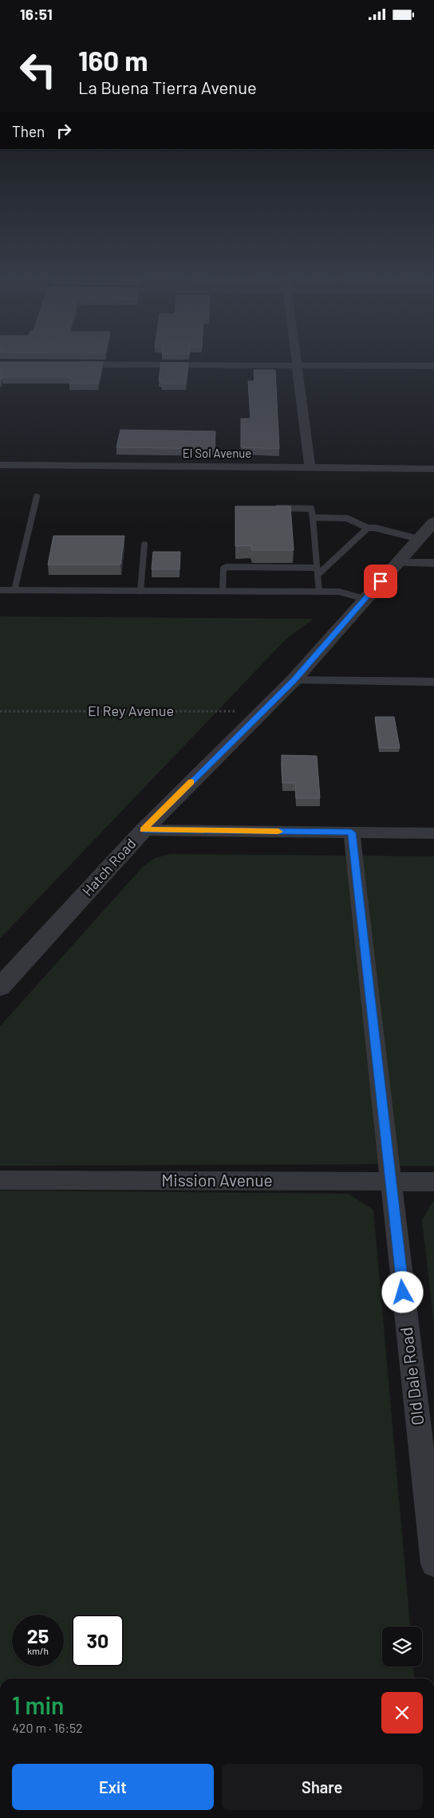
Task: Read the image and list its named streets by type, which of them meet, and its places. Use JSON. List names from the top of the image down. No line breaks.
{"streets":{"street":["El Sol Avenue","Hatch Road","Mission Avenue","Old Dale Road"],"path":["El Rey Avenue"]},"crossings":[["El Rey Avenue","Hatch Road"],["Mission Avenue","Old Dale Road"]],"page":{"status":"16:51","turn":["160 m","La Buena Tierra Avenue"],"then":"Then","speed":"25 km/h","limit":"30","heading":["1 min","420 m · 16:52"],"buttons":["Exit","Share"]}}
